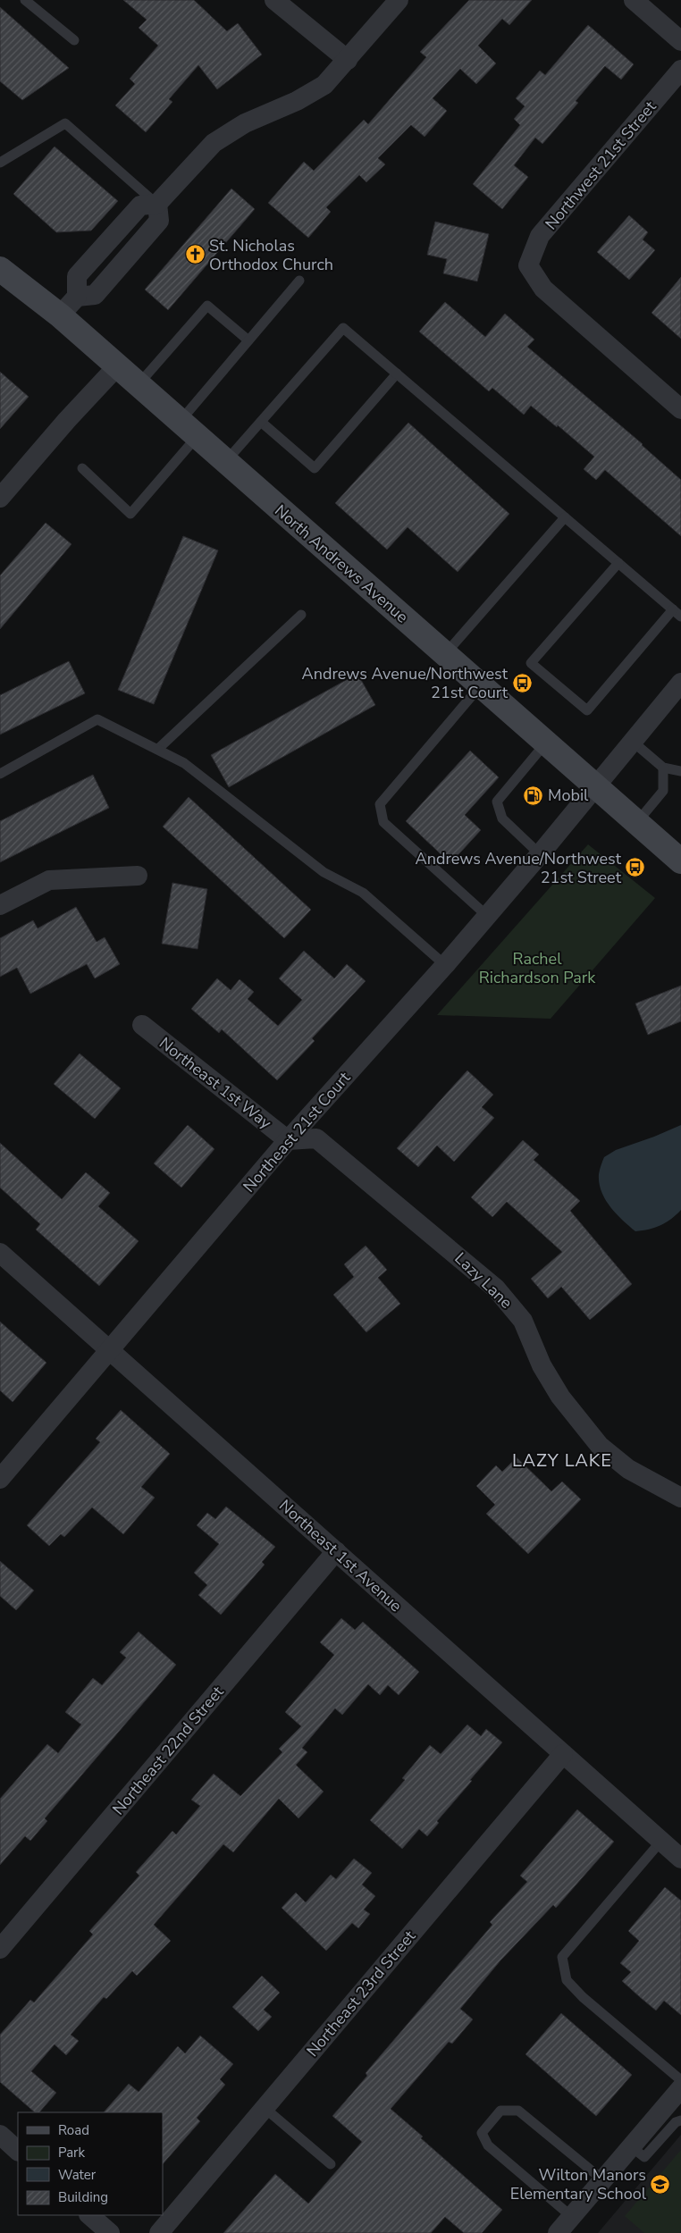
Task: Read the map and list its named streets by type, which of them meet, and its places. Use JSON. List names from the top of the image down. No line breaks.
{"streets":{"main road":["North Andrews Avenue"],"street":["Northwest 21st Street","Northeast 1st Way","Northeast 21st Court","Lazy Lane","Northeast 1st Avenue","Northeast 22nd Street","Northeast 23rd Street"]},"crossings":[["North Andrews Avenue","Northeast 21st Court"],["Northeast 1st Way","Northeast 21st Court"],["Northeast 1st Way","Lazy Lane"],["Northeast 21st Court","Lazy Lane"],["Northeast 21st Court","Northeast 1st Avenue"],["Northeast 1st Avenue","Northeast 22nd Street"],["Northeast 1st Avenue","Northeast 23rd Street"]],"districts":["LAZY LAKE"],"parks":["Rachel Richardson Park"],"places":{"church":["St. Nicholas Orthodox Church"],"bus stop":["Andrews Avenue/Northwest 21st Court","Andrews Avenue/Northwest 21st Street"],"fuel station":["Mobil"],"school or university":["Wilton Manors Elementary School"]},"legend":["Road","Park","Water","Building"]}
